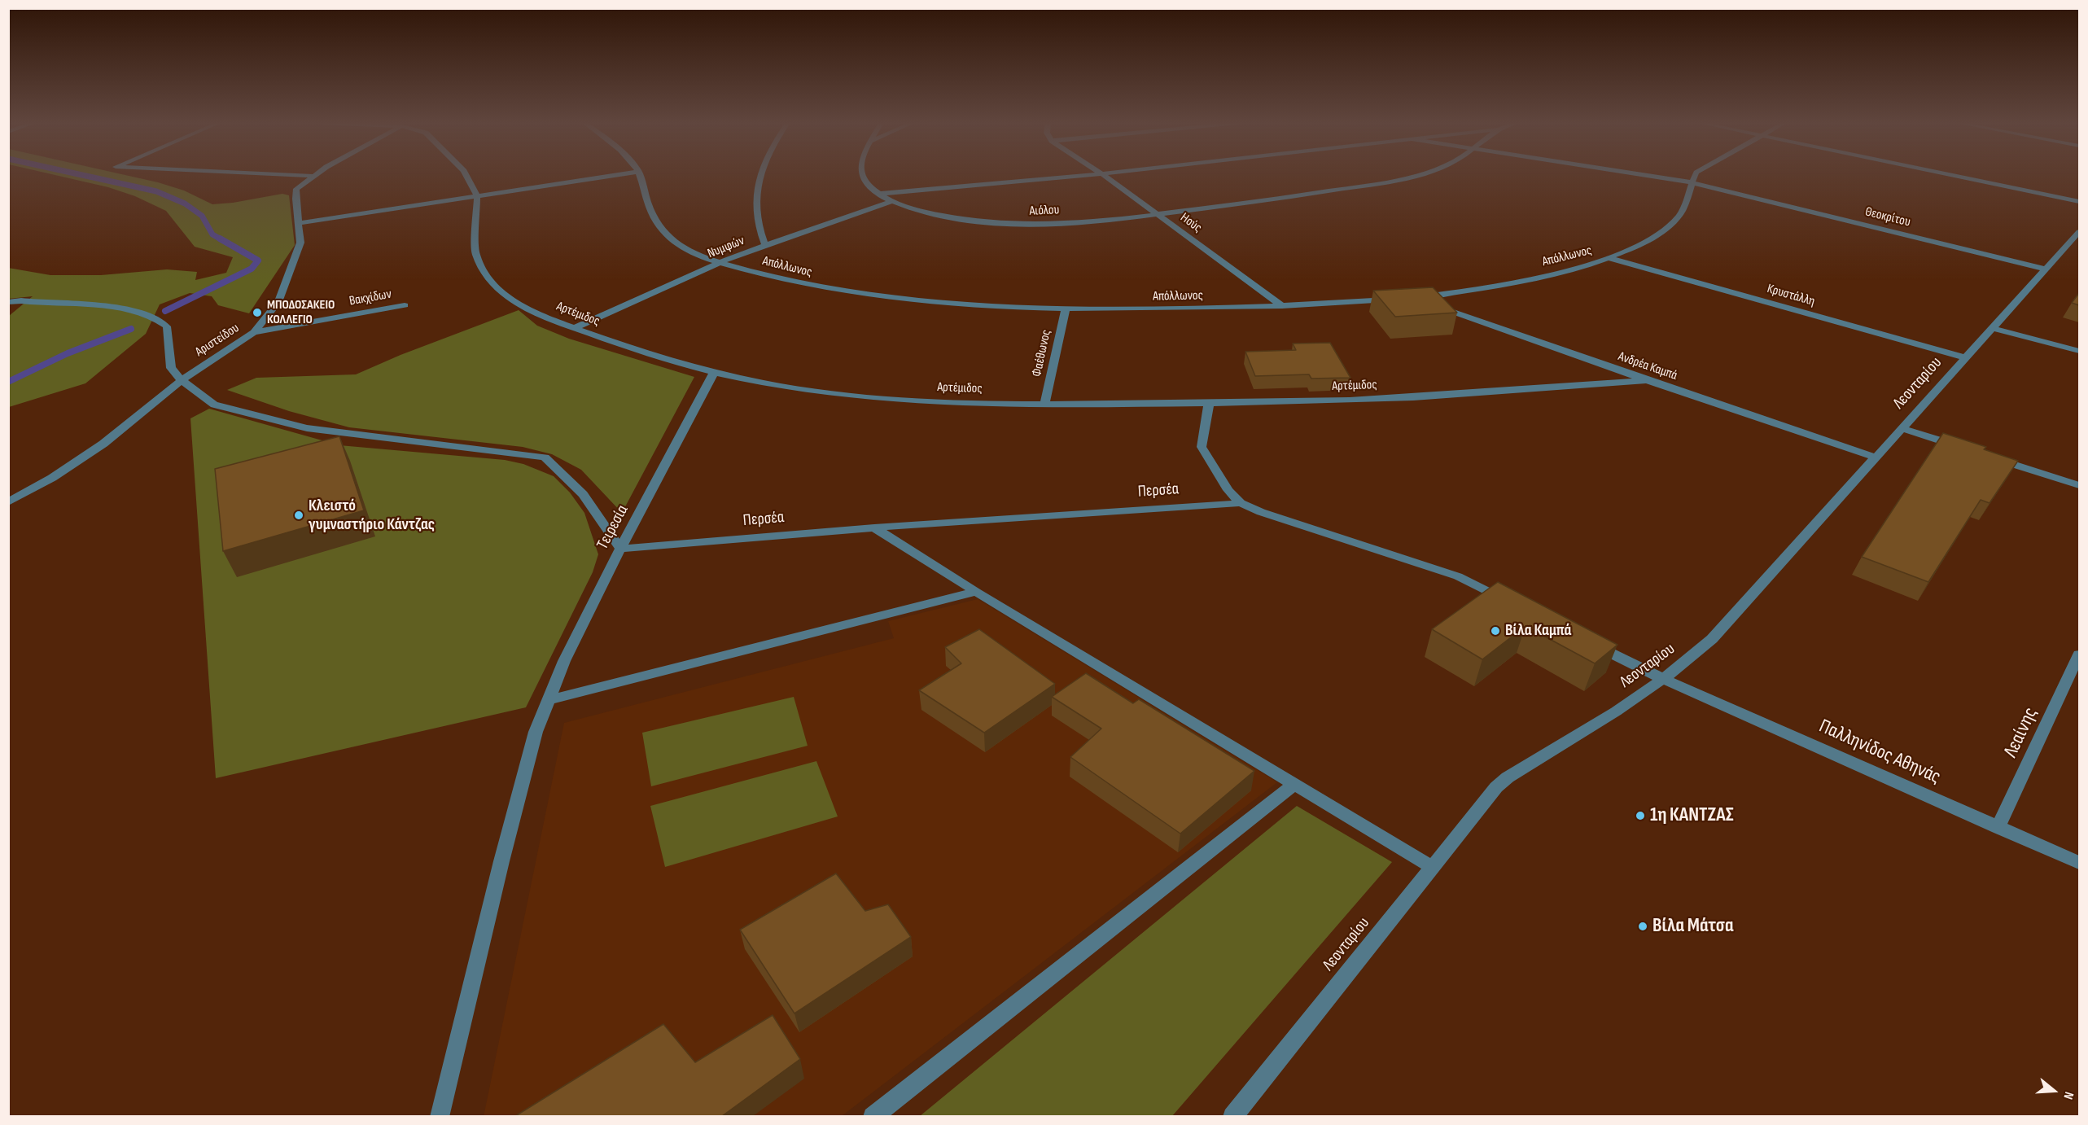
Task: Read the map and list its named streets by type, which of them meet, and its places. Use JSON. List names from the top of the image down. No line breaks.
{"streets":{"street":["Αιόλου","Θεοκρίτου","Ηούς","Νυμφών","Απόλλωνος","Κρυστάλλη","Βακχίδων","Αρτέμιδος","Αριστείδου","Φαέθωνος","Ανδρέα Καμπά","Λεονταρίου","Περσέα","Tειρεσία","Λεαίνης","Παλληνίδος Αθηνάς"]},"crossings":[["Αιόλου","Ηούς"],["Αιόλου","Νυμφών"],["Θεοκρίτου","Απόλλωνος"],["Θεοκρίτου","Λεονταρίου"],["Ηούς","Απόλλωνος"],["Νυμφών","Απόλλωνος"],["Νυμφών","Αρτέμιδος"],["Απόλλωνος","Κρυστάλλη"],["Απόλλωνος","Φαέθωνος"],["Απόλλωνος","Ανδρέα Καμπά"],["Κρυστάλλη","Λεονταρίου"],["Βακχίδων","Αριστείδου"],["Αρτέμιδος","Φαέθωνος"],["Αρτέμιδος","Ανδρέα Καμπά"],["Αρτέμιδος","Tειρεσία"],["Ανδρέα Καμπά","Λεονταρίου"],["Λεονταρίου","Παλληνίδος Αθηνάς"],["Περσέα","Tειρεσία"],["Λεαίνης","Παλληνίδος Αθηνάς"]],"places":["ΜΠΟΔΟΣΑΚΕΙΟ ΚΟΛΛΕΓΙΟ","Κλειστό γυμναστήριο Κάντζας","Βίλα Καμπά","1η ΚΑΝΤΖΑΣ","Βίλα Μάτσα"],"north":"right"}
